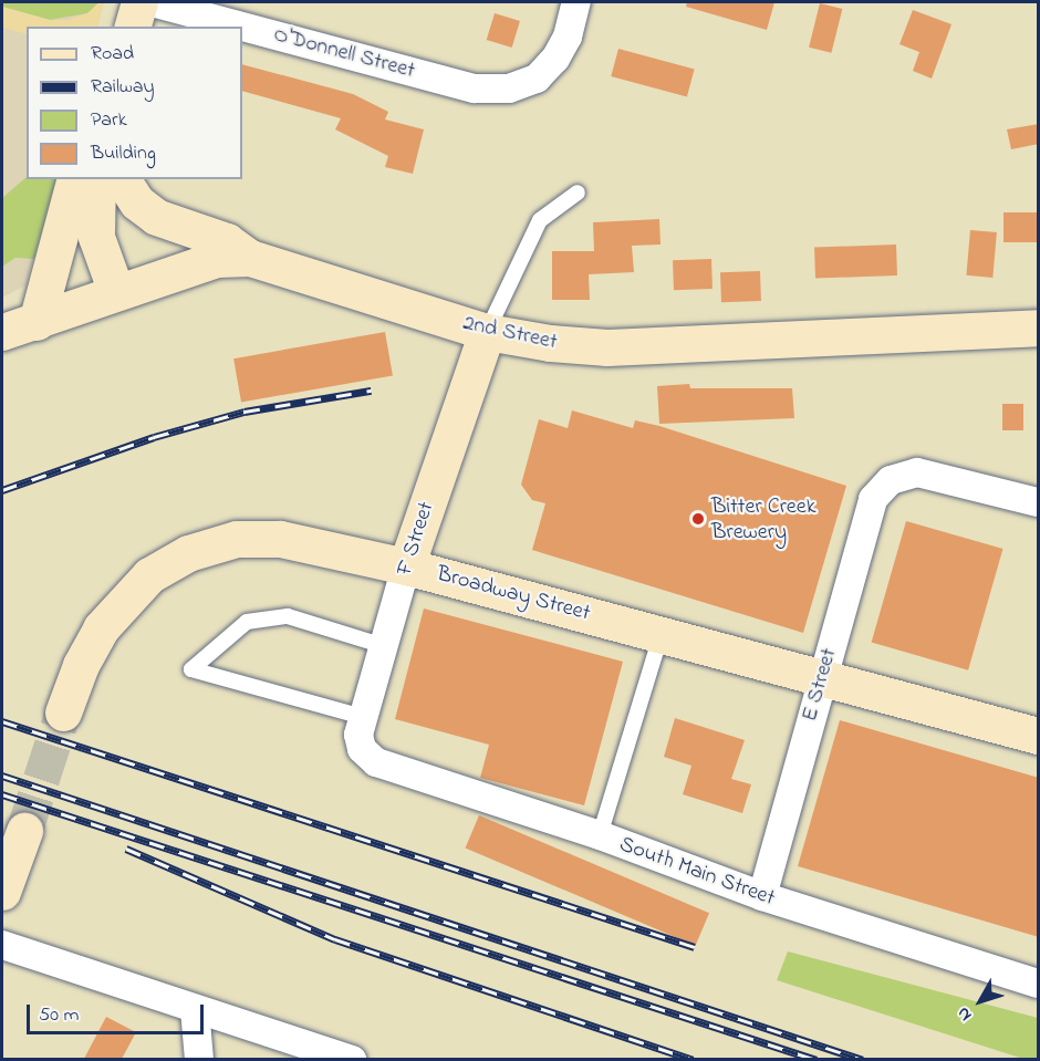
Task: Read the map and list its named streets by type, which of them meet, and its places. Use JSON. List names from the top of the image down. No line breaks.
{"streets":{"street":["O'Donnell Street","2nd Street","F Street","Broadway Street","E Street","South Main Street"]},"crossings":[["2nd Street","F Street"],["F Street","Broadway Street"],["F Street","South Main Street"],["Broadway Street","E Street"],["E Street","South Main Street"]],"places":["Bitter Creek Brewery"],"legend":["Road","Railway","Park","Building"],"scale_bar":"50 m","north":"bottom left"}
